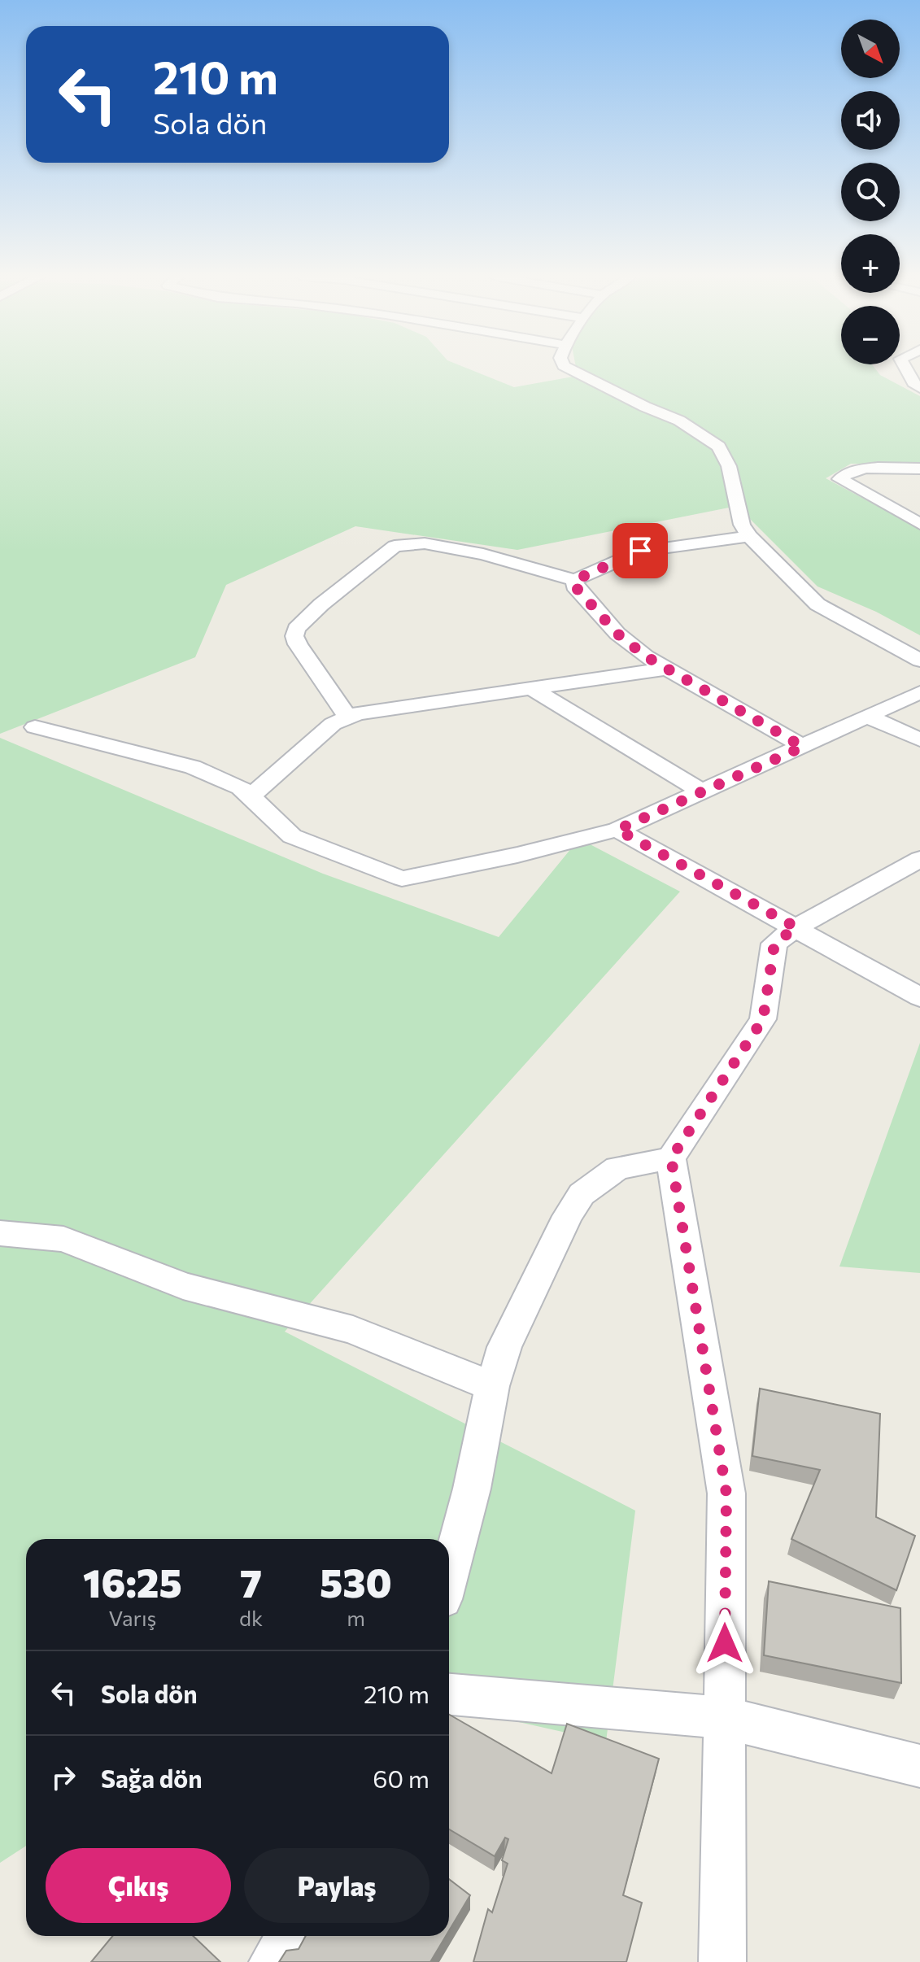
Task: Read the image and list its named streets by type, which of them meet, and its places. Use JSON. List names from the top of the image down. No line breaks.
{"north":"bottom right","page":{"map_buttons":["+","−"],"turn":["210 m","Sola dön"],"eta":["16:25","Varış","7","dk","530","m"],"list":[{"name":"Sola dön","value":"210 m"},{"name":"Sağa dön","value":"60 m"}],"buttons":["Çıkış","Paylaş"]}}
